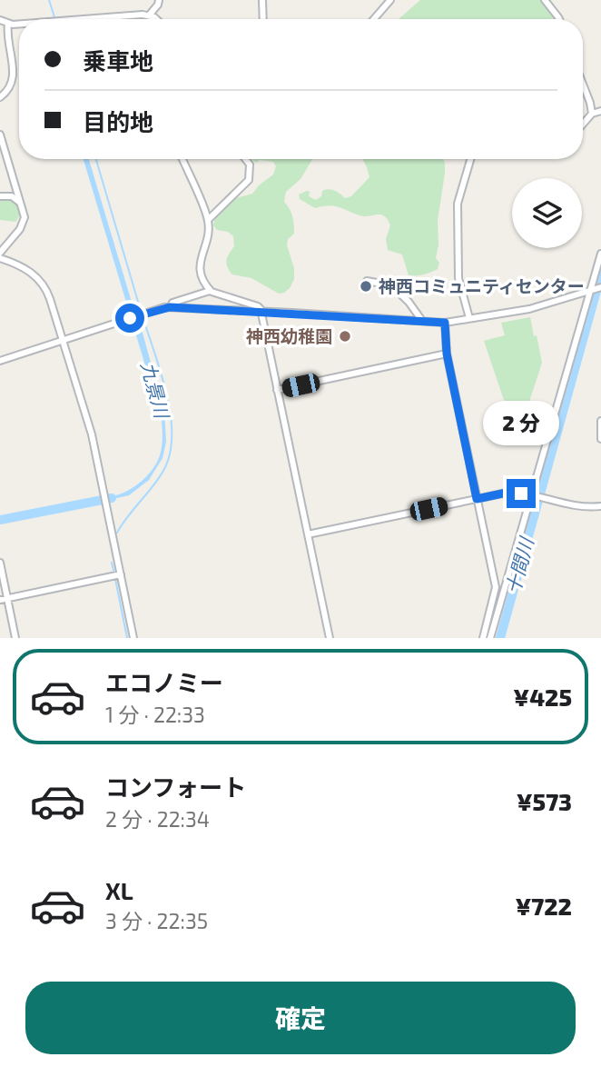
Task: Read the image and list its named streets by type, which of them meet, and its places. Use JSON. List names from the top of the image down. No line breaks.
{"water":["九景川","十間川"],"places":["神西コミュニティセンター","神西幼稚園"],"page":{"banner":["乗車地","目的地"],"bubble":"2 分","list":[{"name":"エコノミー","note":"1 分 · 22:33","value":"¥425"},{"name":"コンフォート","note":"2 分 · 22:34","value":"¥573"},{"name":"XL","note":"3 分 · 22:35","value":"¥722"}],"buttons":"確定"}}
